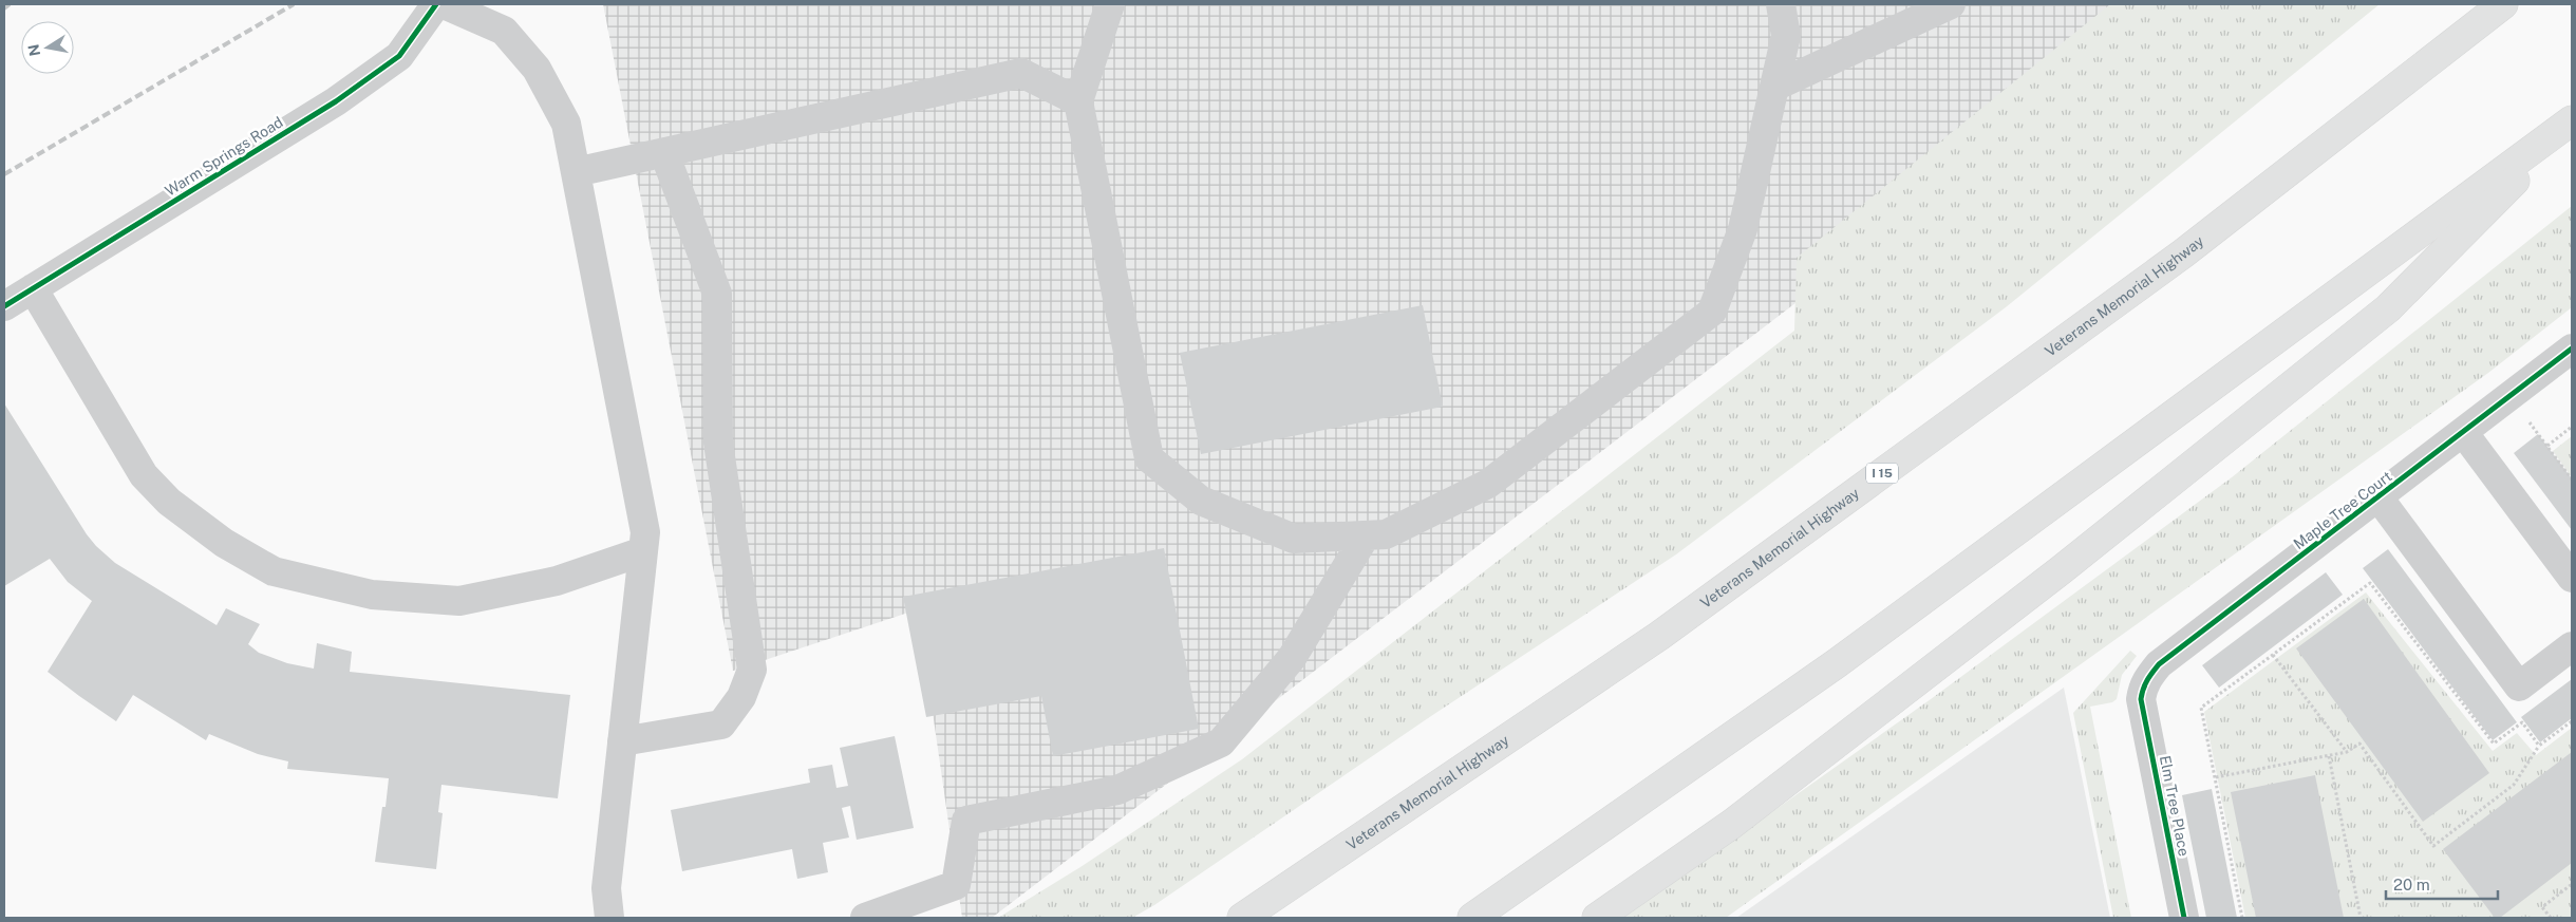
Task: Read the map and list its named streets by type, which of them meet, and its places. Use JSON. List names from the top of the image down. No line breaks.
{"streets":{"highway":["Veterans Memorial Highway","I 15"],"street":["Warm Springs Road","Maple Tree Court","Elm Tree Place"]},"crossings":[["Maple Tree Court","Elm Tree Place"]],"scale_bar":"20 m","north":"left"}
